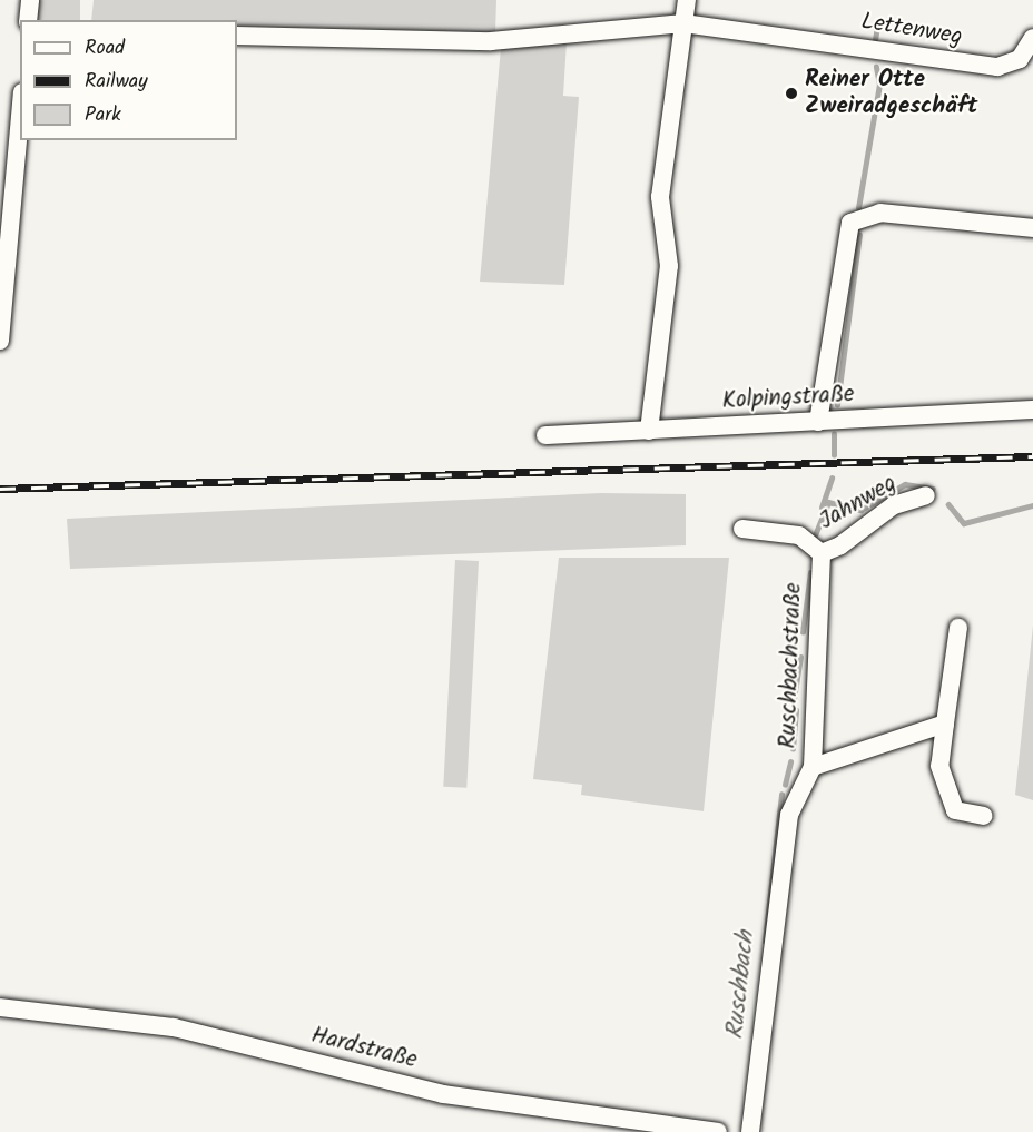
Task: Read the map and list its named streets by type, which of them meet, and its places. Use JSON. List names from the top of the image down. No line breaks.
{"streets":{"street":["Lettenweg","Kolpingstraße","Jahnweg","Ruschbachstraße","Hardstraße"]},"crossings":[["Jahnweg","Ruschbachstraße"]],"water":["Ruschbach"],"places":["Reiner Otte Zweiradgeschäft"],"legend":["Road","Railway","Park"]}
